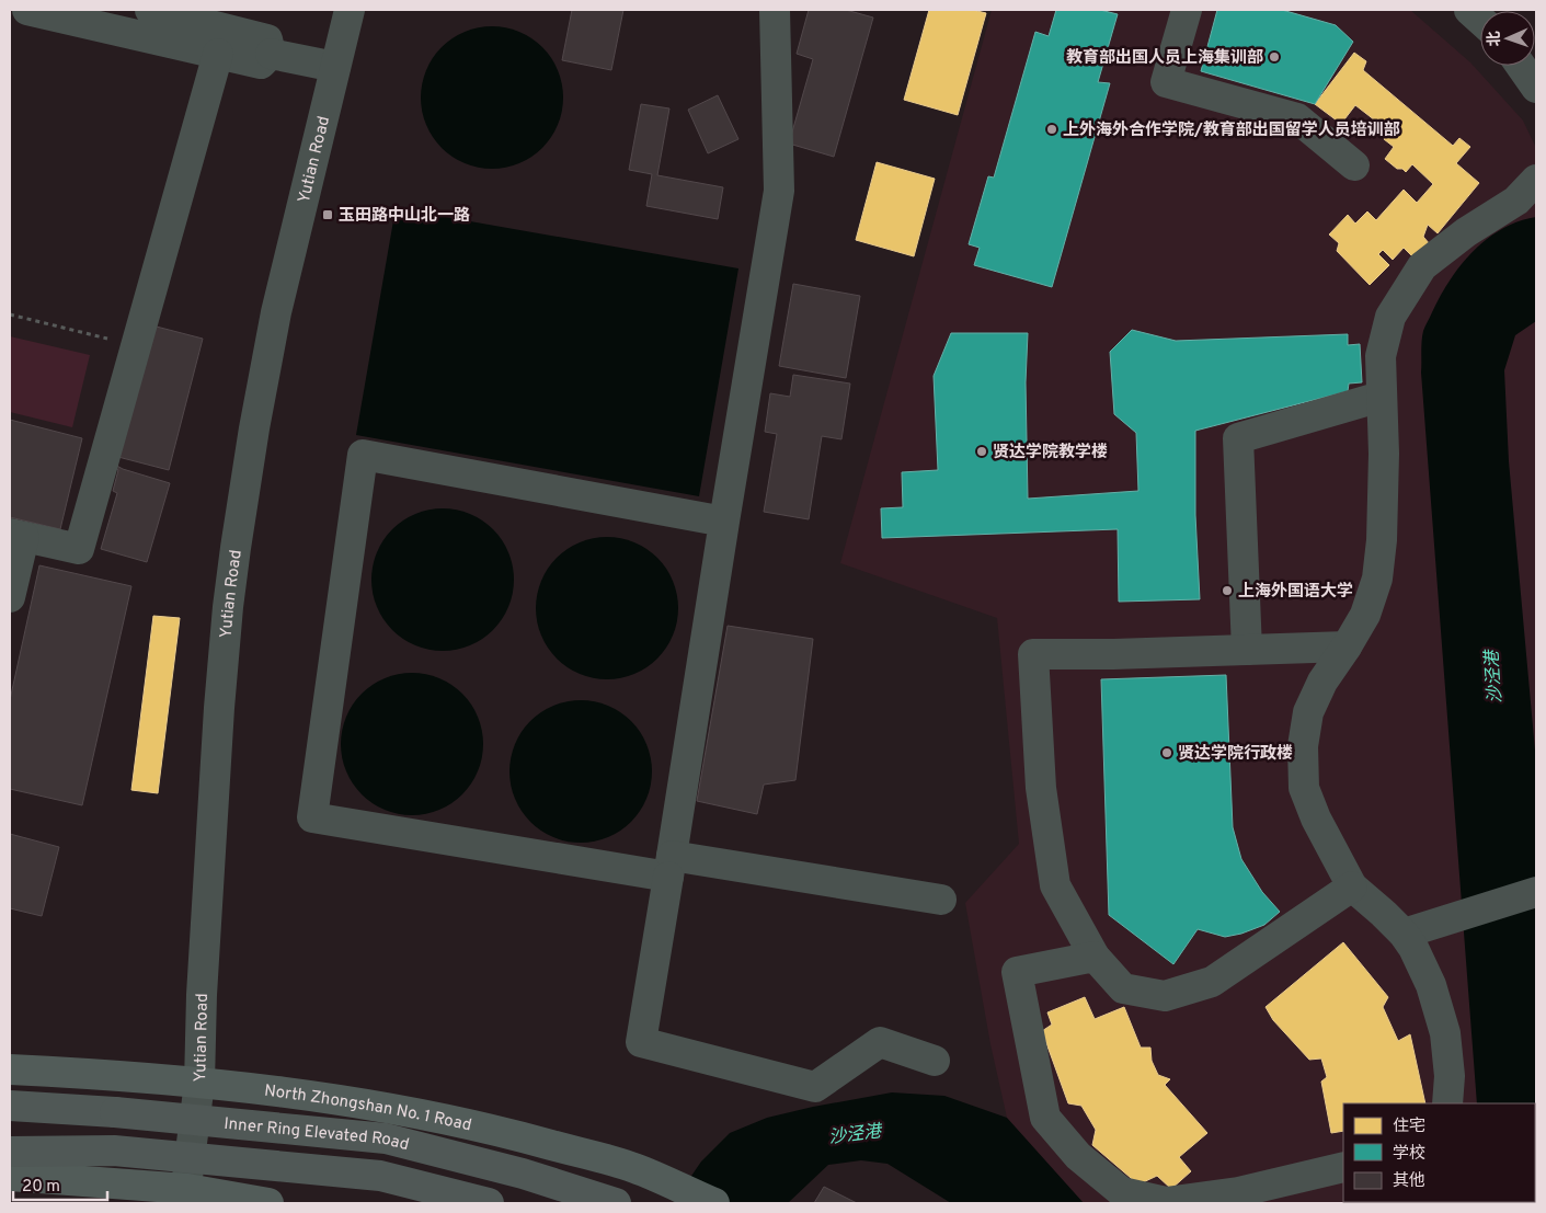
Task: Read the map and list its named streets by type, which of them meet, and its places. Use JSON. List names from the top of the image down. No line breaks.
{"streets":{"highway":["Inner Ring Elevated Road"],"main road":["North Zhongshan No. 1 Road"],"street":["Yutian Road"]},"crossings":[["Yutian Road","North Zhongshan No. 1 Road"]],"water":["沙泾港"],"places":{"other":["教育部出国人员上海集训部","上外海外合作学院/教育部出国留学人员培训部","贤达学院教学楼","上海外国语大学","贤达学院行政楼"],"transit":["玉田路中山北一路"]},"legend":["住宅","学校","其他"],"scale_bar":"20 m","north":"left"}
